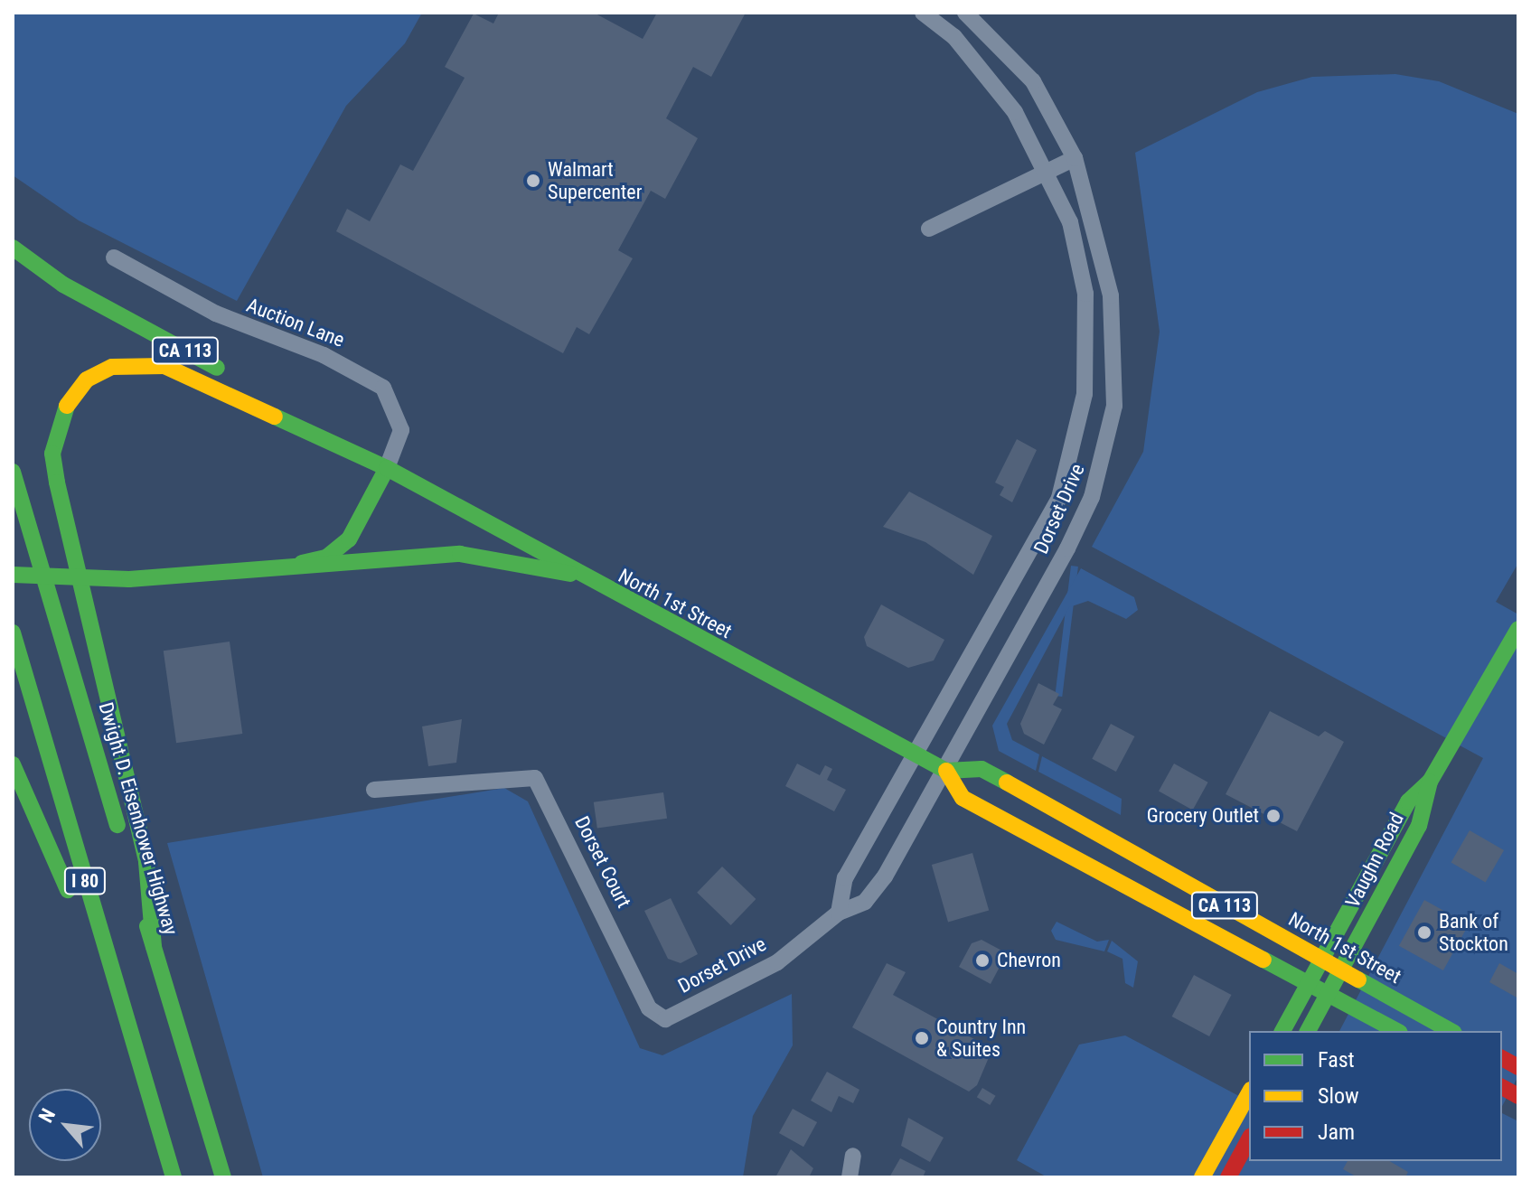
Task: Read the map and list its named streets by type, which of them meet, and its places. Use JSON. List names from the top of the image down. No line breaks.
{"streets":{"main road":["CA 113","North 1st Street","Dwight D. Eisenhower Highway","Vaughn Road","I 80"],"street":["Auction Lane","Dorset Drive","Dorset Court"]},"crossings":[["Auction Lane","CA 113"],["Auction Lane","North 1st Street"],["CA 113","North 1st Street"],["Dorset Drive","North 1st Street"],["Dorset Drive","Dorset Court"],["North 1st Street","Vaughn Road"]],"places":["Walmart Supercenter","Grocery Outlet","Bank of Stockton","Chevron","Country Inn & Suites"],"legend":["Fast","Slow","Jam"],"north":"top left"}
